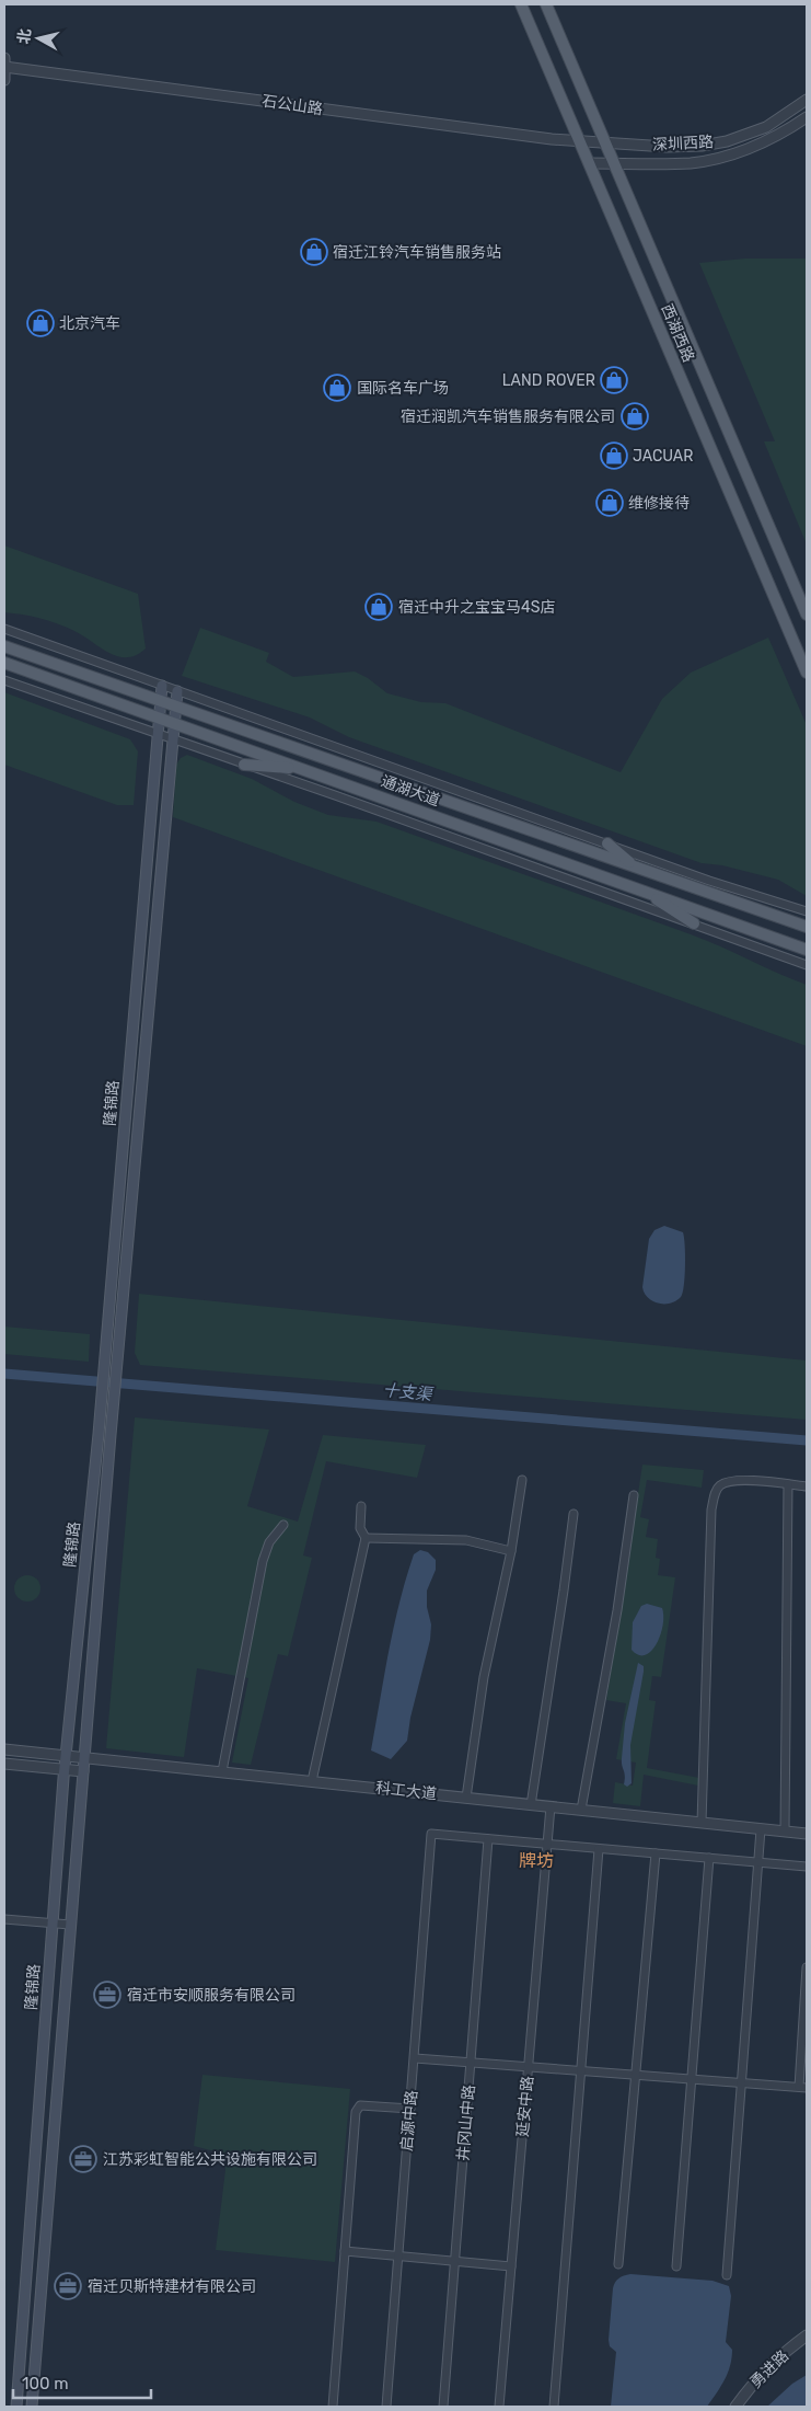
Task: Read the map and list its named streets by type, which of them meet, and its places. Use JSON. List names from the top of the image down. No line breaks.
{"streets":{"main road":["西湖西路","通湖大道","隆锦路"],"street":["石公山路","深圳西路","科工大道","延安中路","启源中路","井冈山中路","勇进路"]},"crossings":[["石公山路","深圳西路"],["石公山路","西湖西路"],["深圳西路","西湖西路"],["通湖大道","隆锦路"],["隆锦路","科工大道"],["科工大道","延安中路"],["启源中路","井冈山中路"]],"districts":["牌坊"],"water":["十支渠"],"places":{"shop":["宿迁江铃汽车销售服务站","北京汽车","LAND ROVER","国际名车广场","宿迁润凯汽车销售服务有限公司","JACUAR","维修接待","宿迁中升之宝宝马4S店"],"office":["宿迁市安顺服务有限公司","江苏彩虹智能公共设施有限公司","宿迁贝斯特建材有限公司"]},"scale_bar":"100 m","north":"left"}
